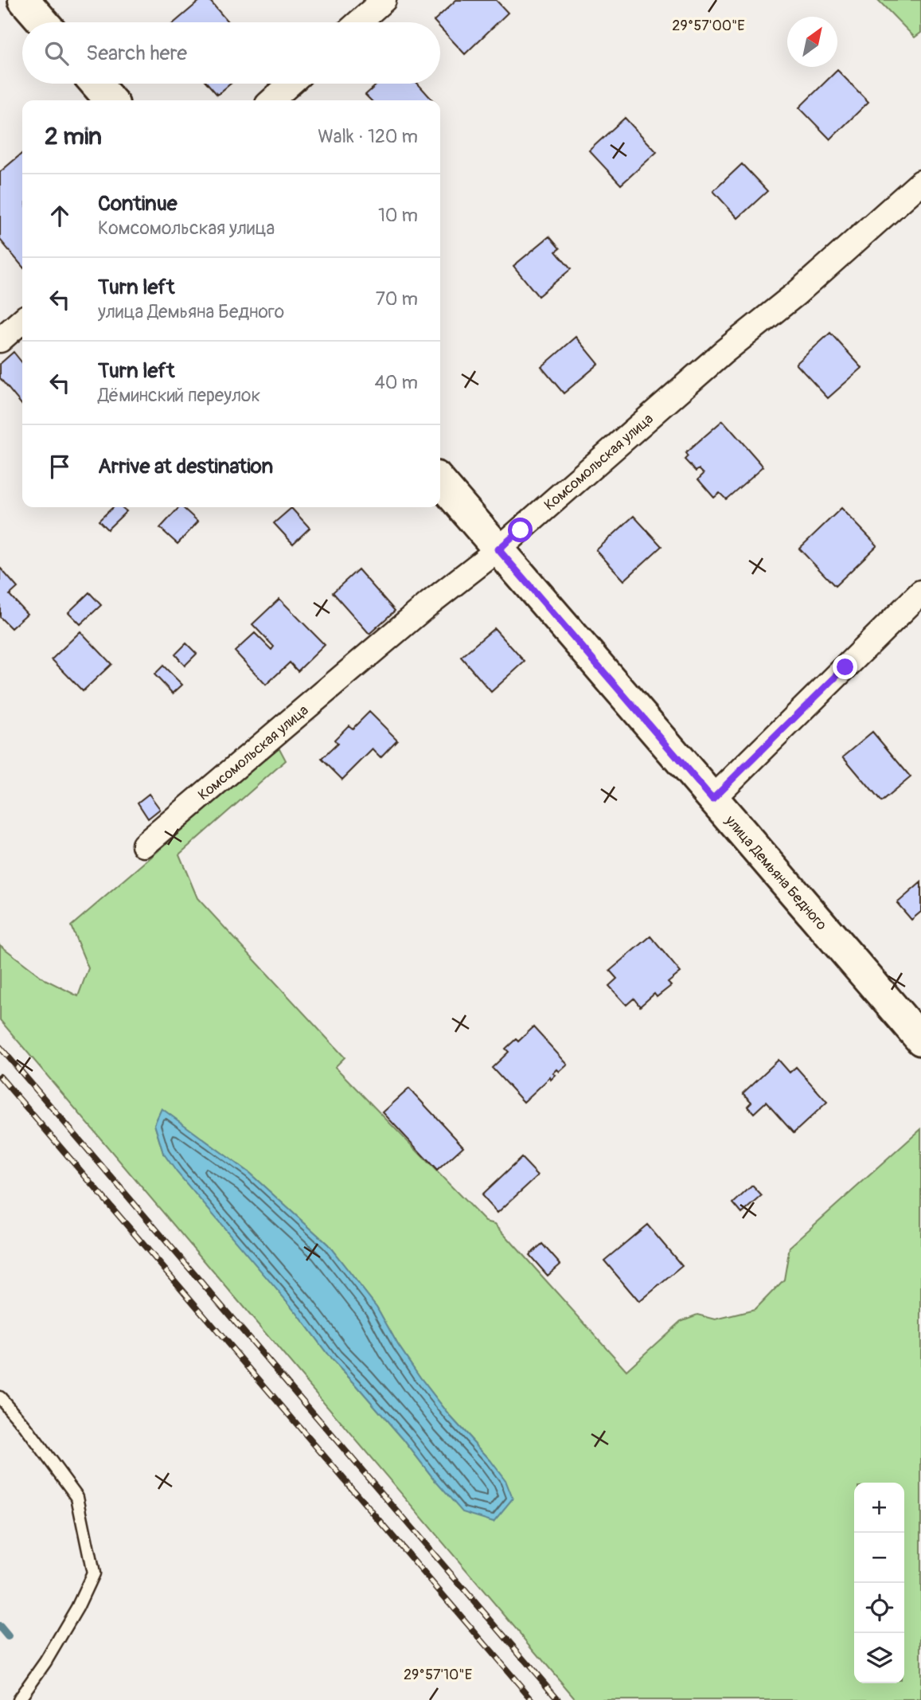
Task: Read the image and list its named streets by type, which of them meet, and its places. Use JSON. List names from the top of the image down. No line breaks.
{"streets":{"street":["Комсомольская улица","улица Демьяна Бедного"]},"crossings":[["Комсомольская улица","улица Демьяна Бедного"]],"north":"top right","page":{"search":"Search here","heading":["2 min","Walk · 120 m"],"list":[["Continue","Комсомольская улица","10 m"],["Turn left","улица Демьяна Бедного","70 m"],["Turn left","Дёминский переулок","40 m"],"Arrive at destination"],"map_buttons":["+","−"]},"coordinates":["29°57'00\"E","29°57'10\"E"]}
